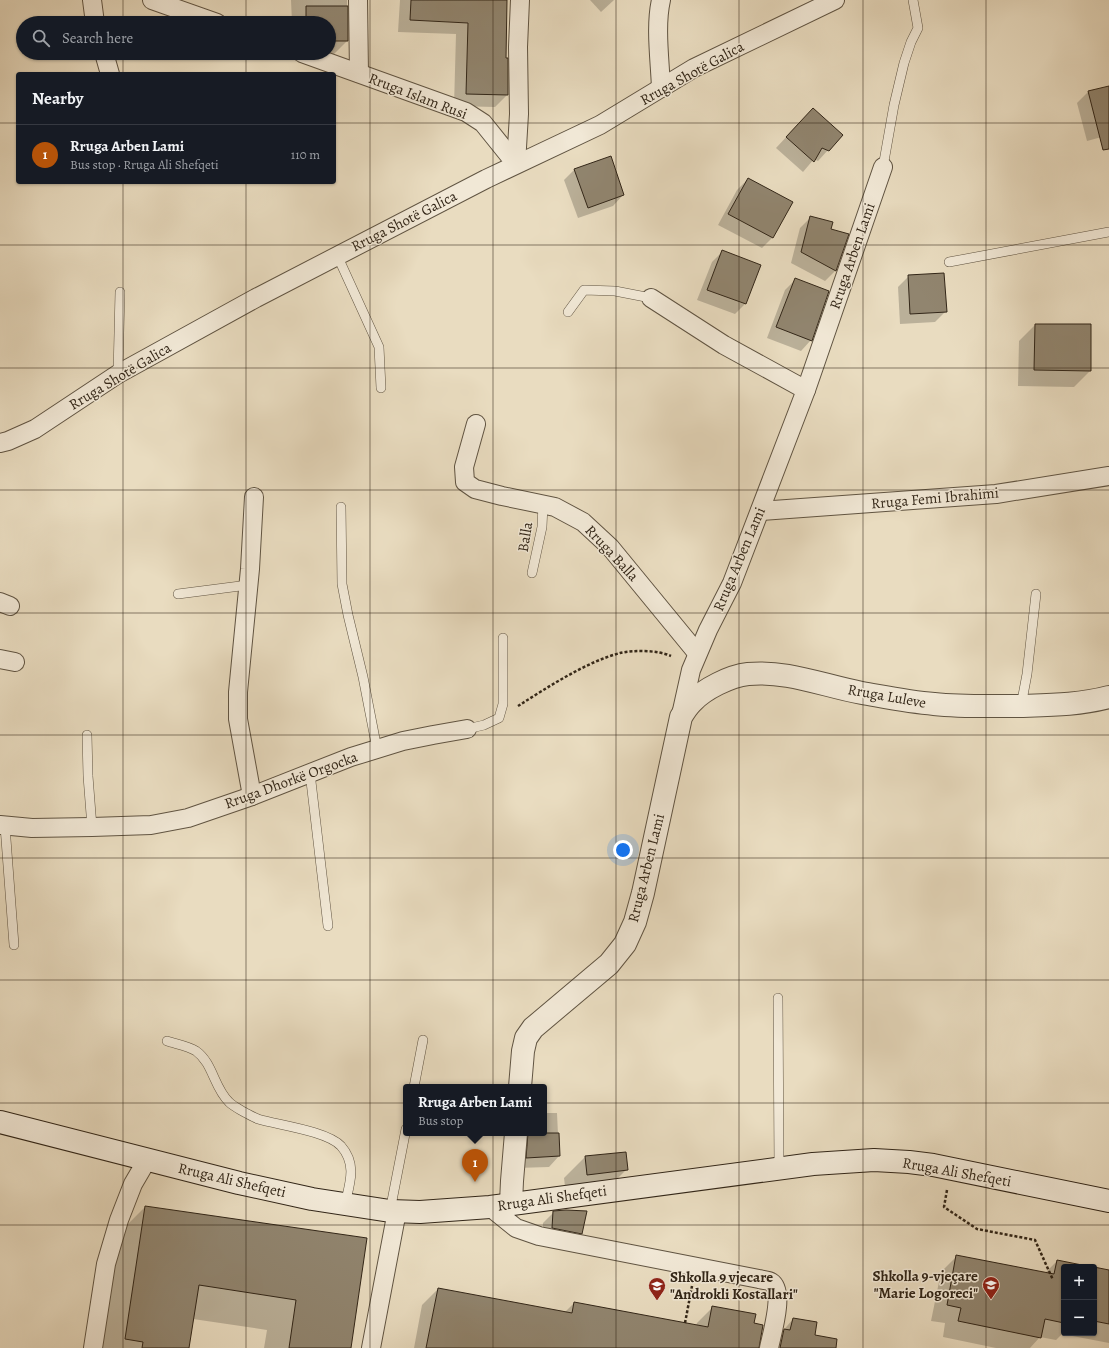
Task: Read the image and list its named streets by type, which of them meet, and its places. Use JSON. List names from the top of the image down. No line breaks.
{"streets":{"main road":["Rruga Arben Lami","Rruga Luleve","Rruga Ali Shefqeti"],"street":["Rruga Shotë Galica","Rruga Islam Rusi","Rruga Femi Ibrahimi","Rruga Balla","Rruga Dhorkë Orgocka"],"lane":["Balla"]},"crossings":[["Rruga Shotë Galica","Rruga Islam Rusi"],["Rruga Arben Lami","Rruga Femi Ibrahimi"],["Rruga Arben Lami","Rruga Balla"],["Rruga Arben Lami","Rruga Luleve"],["Balla","Rruga Balla"]],"places":{"school or university":["Shkolla 9-vjeçare \"Marie Logoreci\"","Shkolla 9 vjecare \"Androkli Kostallari\""]},"page":{"search":"Search here","heading":"Nearby","list":[{"mark":"1","name":"Rruga Arben Lami","note":"Bus stop · Rruga Ali Shefqeti","value":"110 m"}],"popup":["Rruga Arben Lami","Bus stop"],"pins":"1","map_buttons":["+","−"]}}
